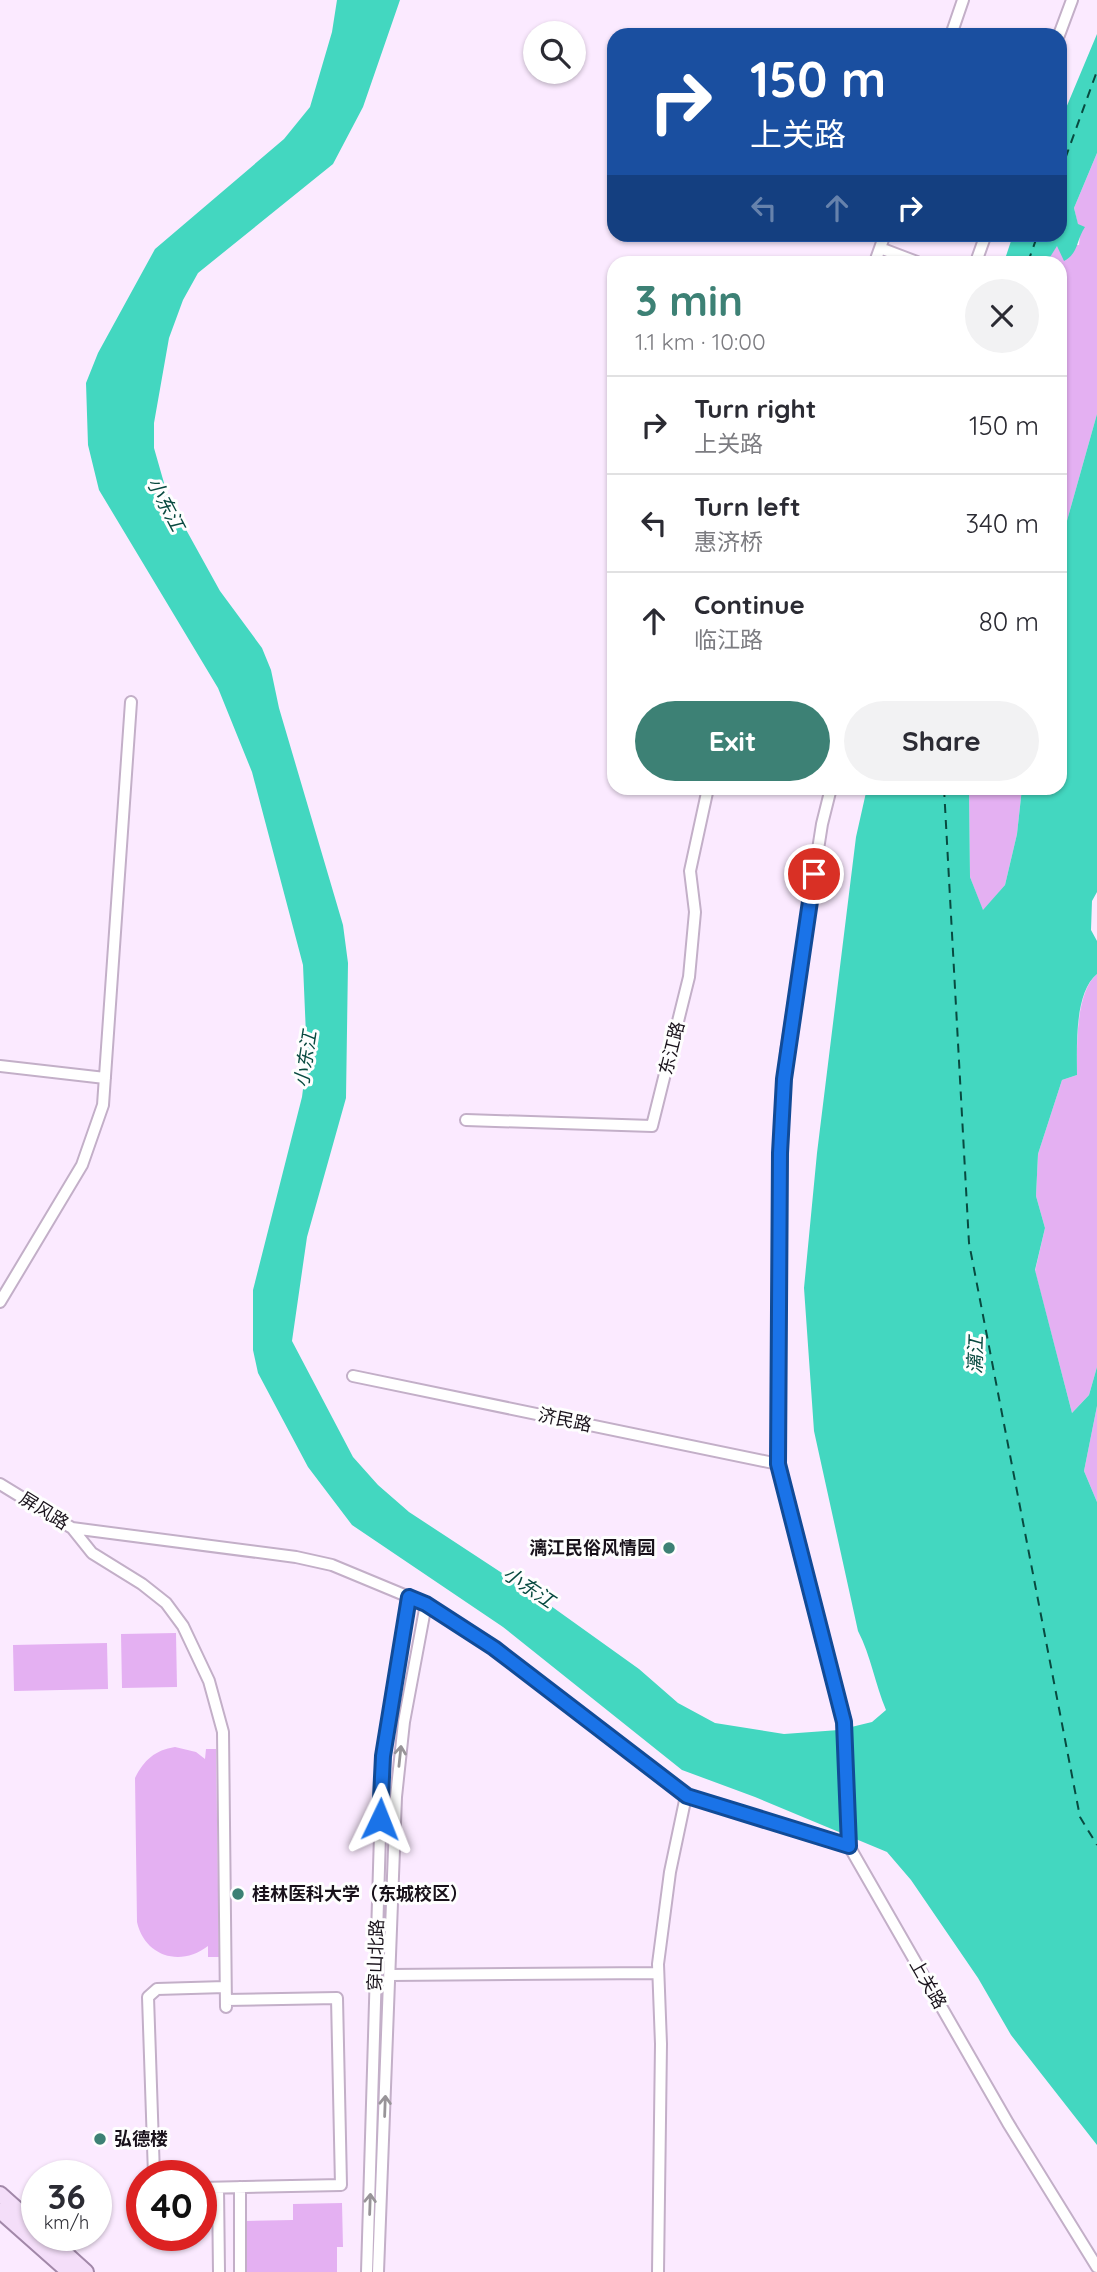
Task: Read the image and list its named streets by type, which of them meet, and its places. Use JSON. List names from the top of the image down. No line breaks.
{"streets":{"street":["东江路","济民路","屏风路","穿山北路","上关路"]},"one_way":["穿山北路"],"water":["小东江","漓江"],"places":["漓江民俗风情园","桂林医科大学（东城校区）","弘德楼"],"page":{"turn":["150 m","上关路"],"heading":["3 min","1.1 km · 10:00"],"list":[{"name":"Turn right","note":"上关路","value":"150 m"},{"name":"Turn left","note":"惠济桥","value":"340 m"},{"name":"Continue","note":"临江路","value":"80 m"}],"buttons":["Exit","Share"],"speed":"36 km/h","limit":"40"}}
